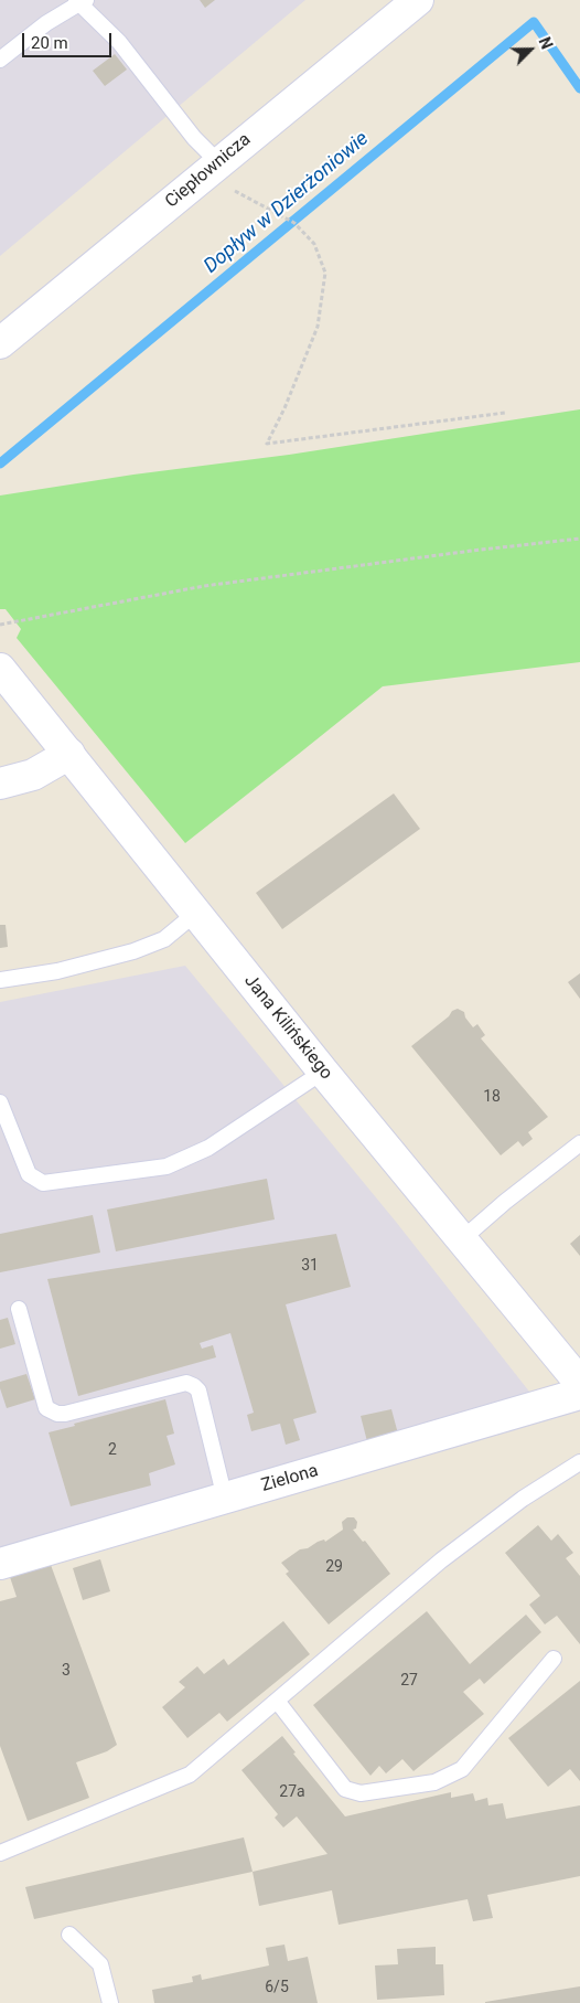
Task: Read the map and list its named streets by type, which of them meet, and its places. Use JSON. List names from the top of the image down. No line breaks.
{"streets":{"street":["Ciepłownicza","Jana Kilińskiego","Zielona"]},"water":["Dopływ w Dzierżoniowie"],"house_numbers":["18","31","2","29","3","27","27a","6/5"],"scale_bar":"20 m","north":"top right"}
